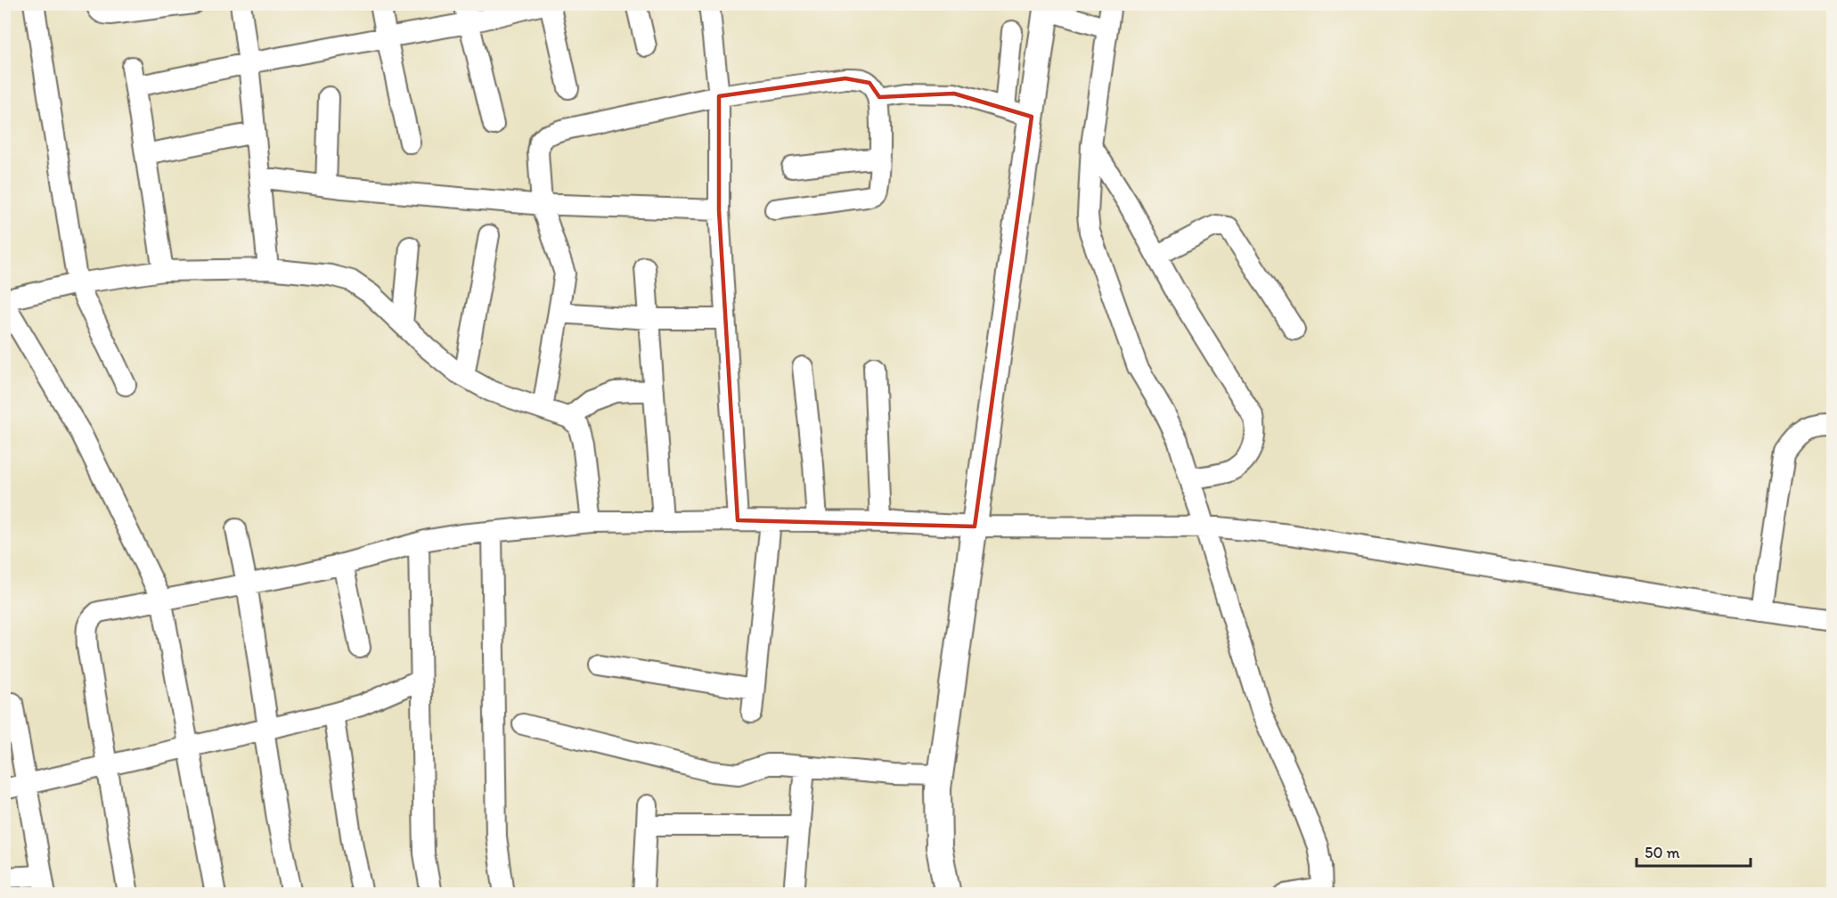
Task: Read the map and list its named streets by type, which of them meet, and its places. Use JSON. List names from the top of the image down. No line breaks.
{"scale_bar":"50 m"}
